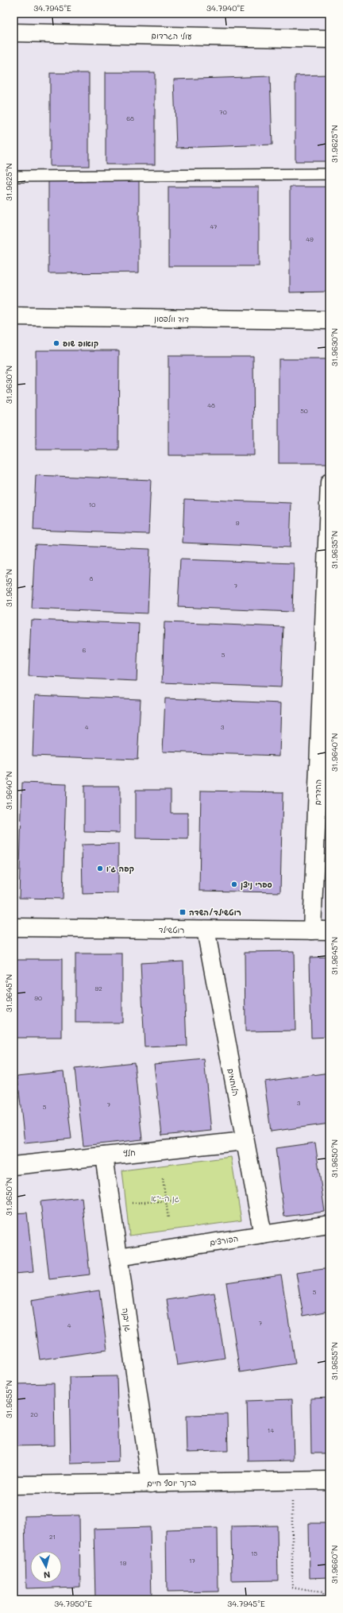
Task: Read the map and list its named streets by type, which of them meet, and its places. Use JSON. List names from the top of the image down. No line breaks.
{"streets":{"street":["עולי הגרדום","דוד וולפסון","ההדרים","רוטשילד","הלוחמים","חלץ","הפורצים","גן יבנה","ברנר יוסף חיים"]},"crossings":[["ההדרים","רוטשילד"],["רוטשילד","הלוחמים"],["הלוחמים","חלץ"],["הלוחמים","הפורצים"],["חלץ","גן יבנה"],["הפורצים","גן יבנה"],["גן יבנה","ברנר יוסף חיים"]],"parks":["גן ה-י\"א"],"places":{"other":["קואופ שופ","קפה ג'ו","ספרי ניצן"],"transit":["רוטשילד/השדה"]},"house_numbers":["70","68","47","49","48","50","10","9","8","7","6","5","4","3","92","90","3","7","5","5","7","4","20","14","21","15","17","19"],"north":"bottom","coordinates":["34.7945°E","34.7940°E","31.9625°N","31.9630°N","31.9635°N","31.9640°N","31.9645°N","31.9650°N","31.9655°N","31.9660°N","34.7950°E"]}
